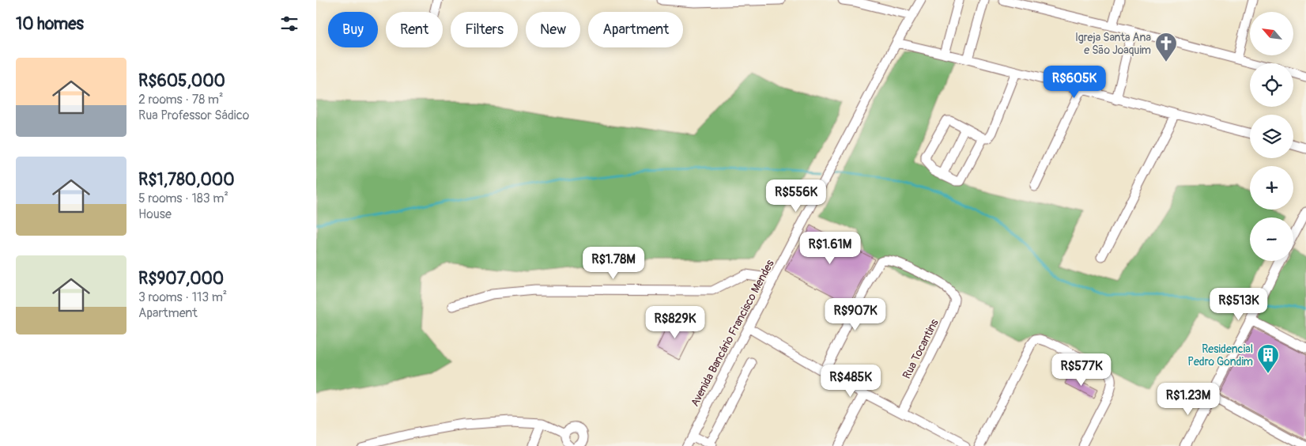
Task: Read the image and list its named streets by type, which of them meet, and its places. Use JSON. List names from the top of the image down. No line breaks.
{"streets":{"street":["Avenida Bancário Francisco Mendes","Rua Tocantins"]},"places":{"church":["Igreja Santa Ana e São Joaquim"],"building":["Residencial Pedro Gondim"]},"north":"top left","page":{"heading":"10 homes","map_buttons":["+","−"],"chip":["Buy","Rent","Filters","New","Apartment"],"list":[{"name":"R$605,000","note":"2 rooms · 78 m² · Rua Professor Sádico"},{"name":"R$1,780,000","note":"5 rooms · 183 m² · House"},{"name":"R$907,000","note":"3 rooms · 113 m² · Apartment"}],"price":["R$605K","R$556K","R$1.61M","R$1.78M","R$513K","R$907K","R$829K","R$577K","R$485K","R$1.23M"]}}
